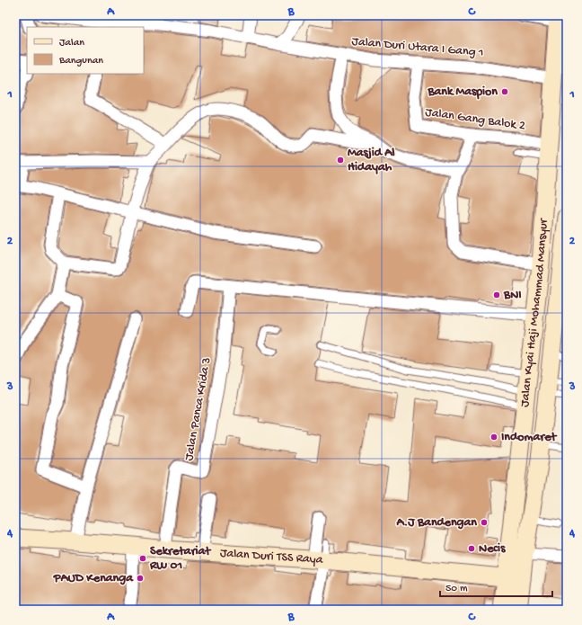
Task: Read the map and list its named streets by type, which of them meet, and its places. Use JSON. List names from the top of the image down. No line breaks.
{"streets":{"main road":["Jalan Kyai Haji Mohammad Mansyur","Jalan Duri TSS Raya"],"street":["Jalan Duri Utara I Gang 1","Jalan Gang Balok 2","Jalan Panca Krida 3"]},"crossings":[["Jalan Duri Utara I Gang 1","Jalan Gang Balok 2"],["Jalan Duri Utara I Gang 1","Jalan Kyai Haji Mohammad Mansyur"],["Jalan Gang Balok 2","Jalan Kyai Haji Mohammad Mansyur"],["Jalan Kyai Haji Mohammad Mansyur","Jalan Duri TSS Raya"],["Jalan Panca Krida 3","Jalan Duri TSS Raya"]],"places":["Bank Maspion","Masjid Al Hidayah","BNI","Indomaret","A.J Bandengan","Necis","Sekretariat RW 01","PAUD Kenanga"],"legend":["Jalan","Bangunan"],"scale_bar":"50 m","grid":{"columns":["A","B","C"],"rows":["1","2","3","4"]}}
